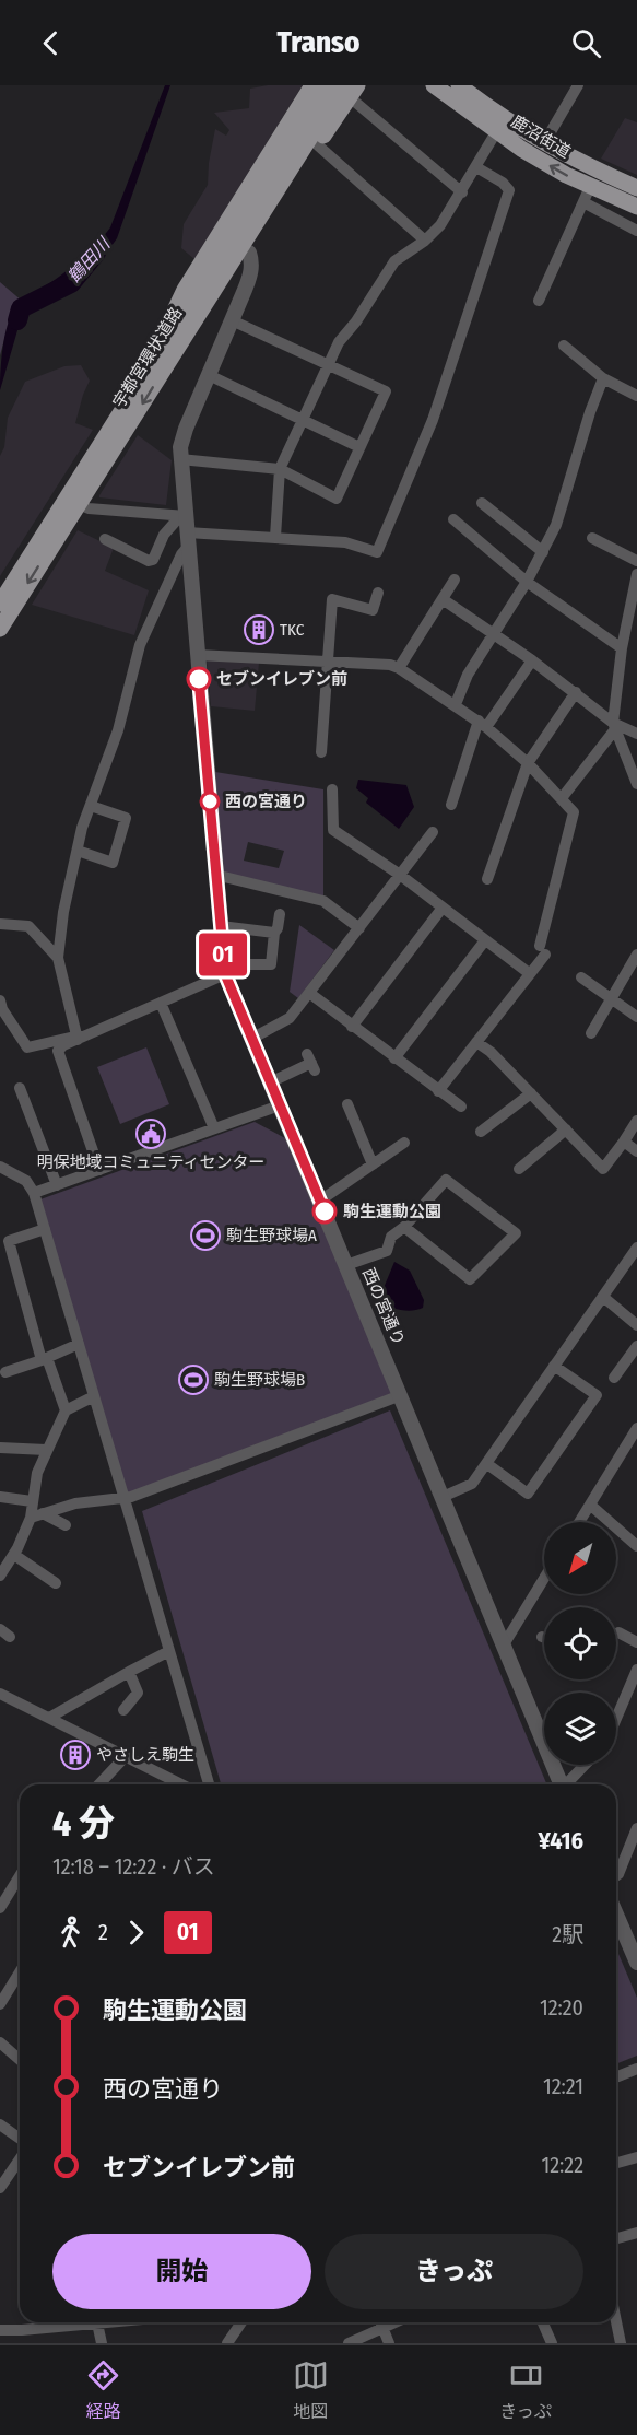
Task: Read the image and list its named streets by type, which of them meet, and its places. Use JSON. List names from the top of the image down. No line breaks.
{"streets":{"main road":["鹿沼街道","宇都宮環状道路"],"street":["西の宮通り"]},"water":["鶴田川"],"places":{"building":["TKC","やさしえ駒生"],"other":["セブンイレブン前","西の宮通り","駒生運動公園"],"public building":["明保地域コミュニティセンター"],"sports":["駒生野球場A","駒生野球場B"]},"lines":["bus line 01"],"north":"bottom left","page":{"header":"Transo","on_map":"01","heading":["4 分","12:18 – 12:22 · バス","¥416"],"legs":["2","01","2駅"],"list":[{"name":"駒生運動公園","value":"12:20"},{"name":"西の宮通り","value":"12:21"},{"name":"セブンイレブン前","value":"12:22"}],"buttons":["開始","きっぷ"],"tabs":["経路","地図","きっぷ"]}}
